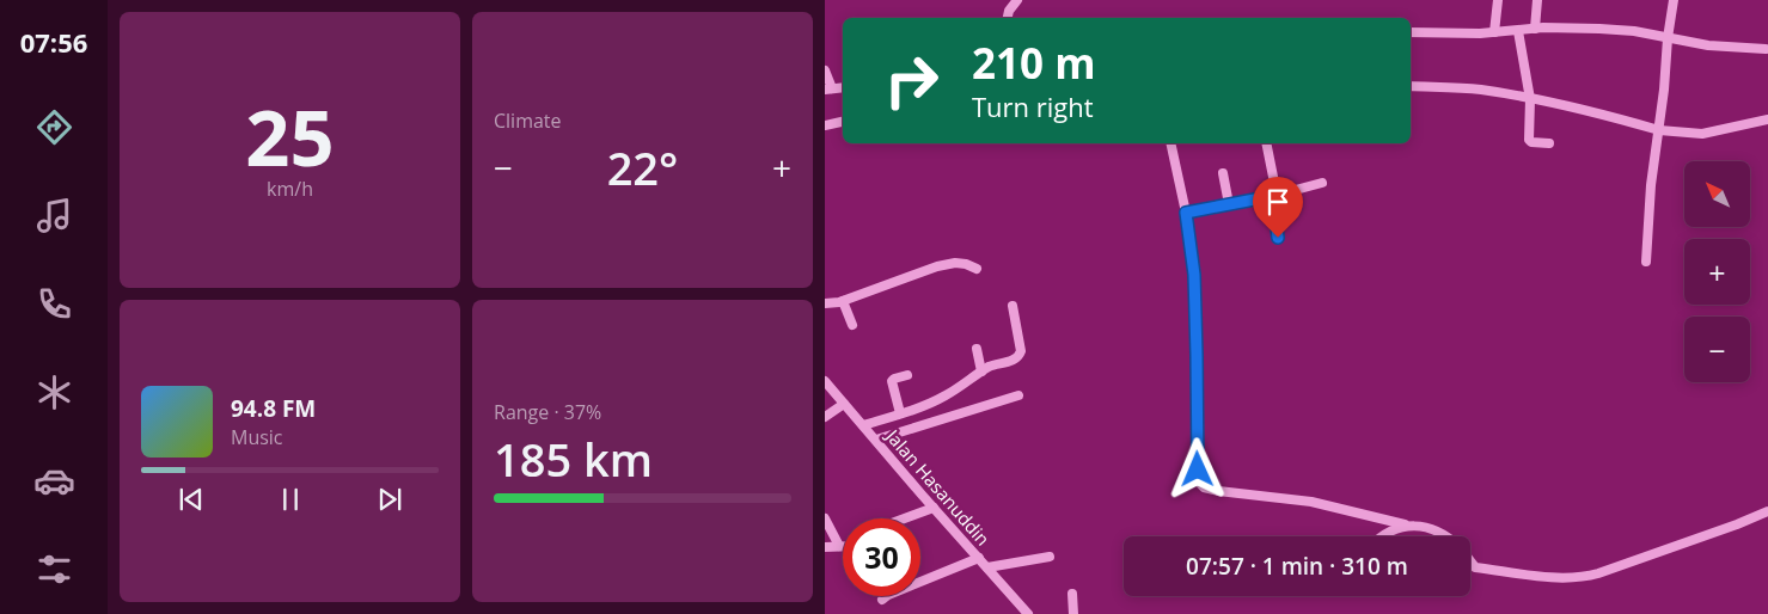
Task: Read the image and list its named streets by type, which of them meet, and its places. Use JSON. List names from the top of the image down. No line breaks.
{"streets":{"street":["Jalan Hasanuddin"]},"north":"top left","page":{"tabs":"07:56","tile":[["25","km/h"],"Climate",["Range · 37%","185 km"]],"turn":["210 m","Turn right"],"heat":["−","22°","+"],"map_buttons":["+","−"],"song":["94.8 FM","Music"],"limit":"30","trip":"07:57 · 1 min · 310 m"}}
